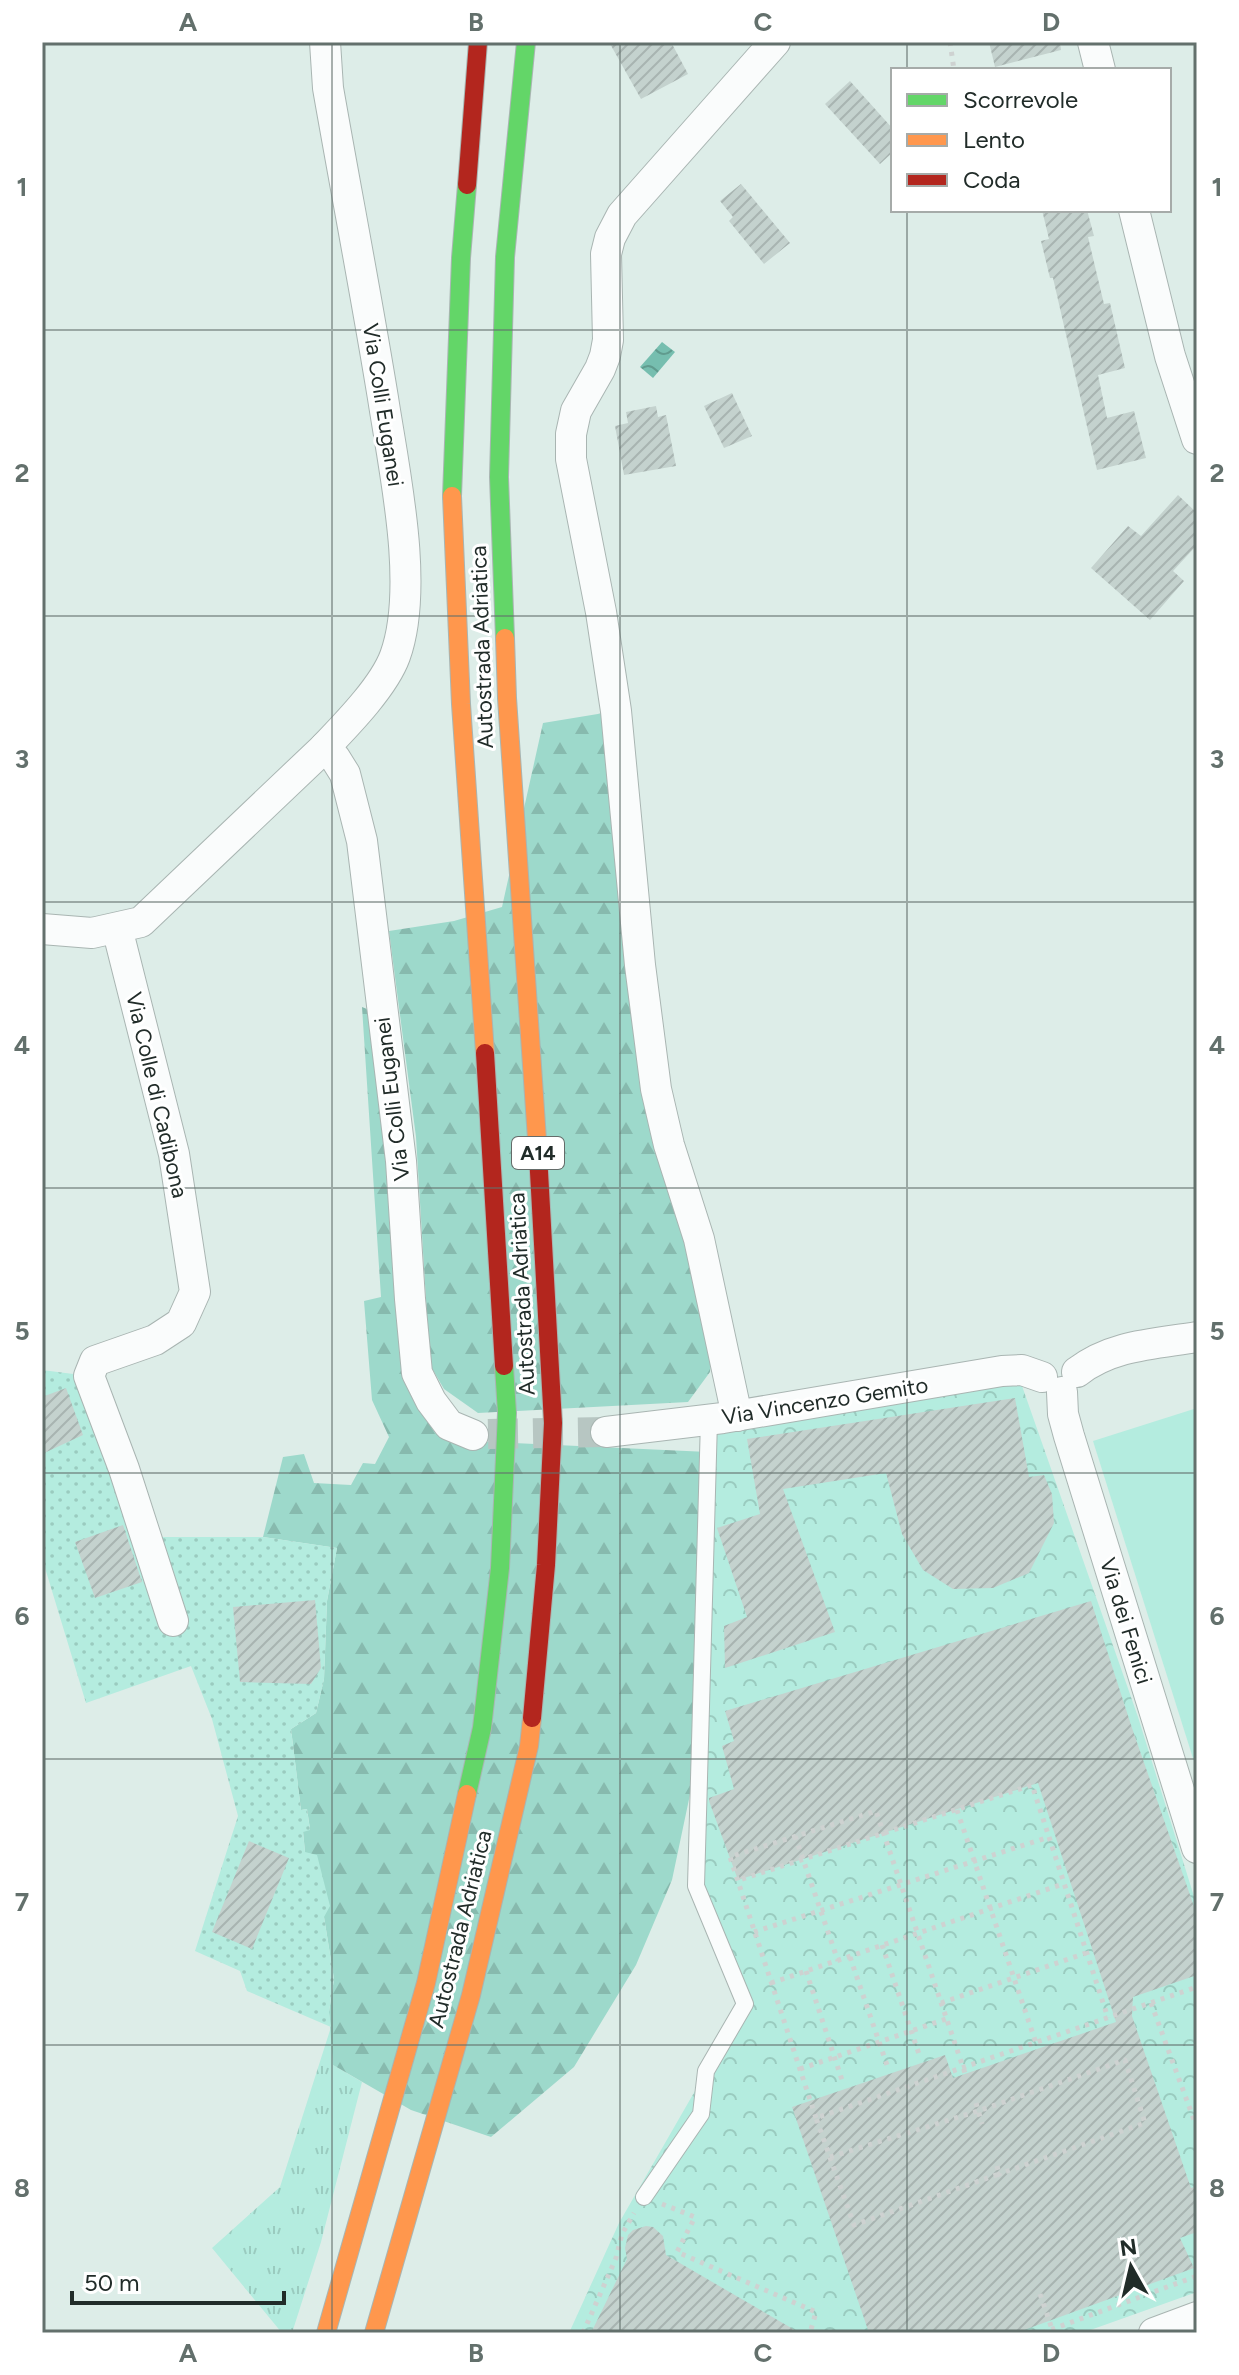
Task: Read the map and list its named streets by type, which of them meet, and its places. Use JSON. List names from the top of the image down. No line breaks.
{"streets":{"highway":["Autostrada Adriatica","A14"],"street":["Via Colli Euganei","Via Colle di Cadibona","Via Vincenzo Gemito","Via dei Fenici"]},"crossings":[["Via Colli Euganei","Via Colle di Cadibona"],["Via Vincenzo Gemito","Via dei Fenici"]],"legend":["Scorrevole","Lento","Coda"],"scale_bar":"50 m","north":"top","grid":{"columns":["A","B","C","D"],"rows":["1","2","3","4","5","6","7","8"]}}
